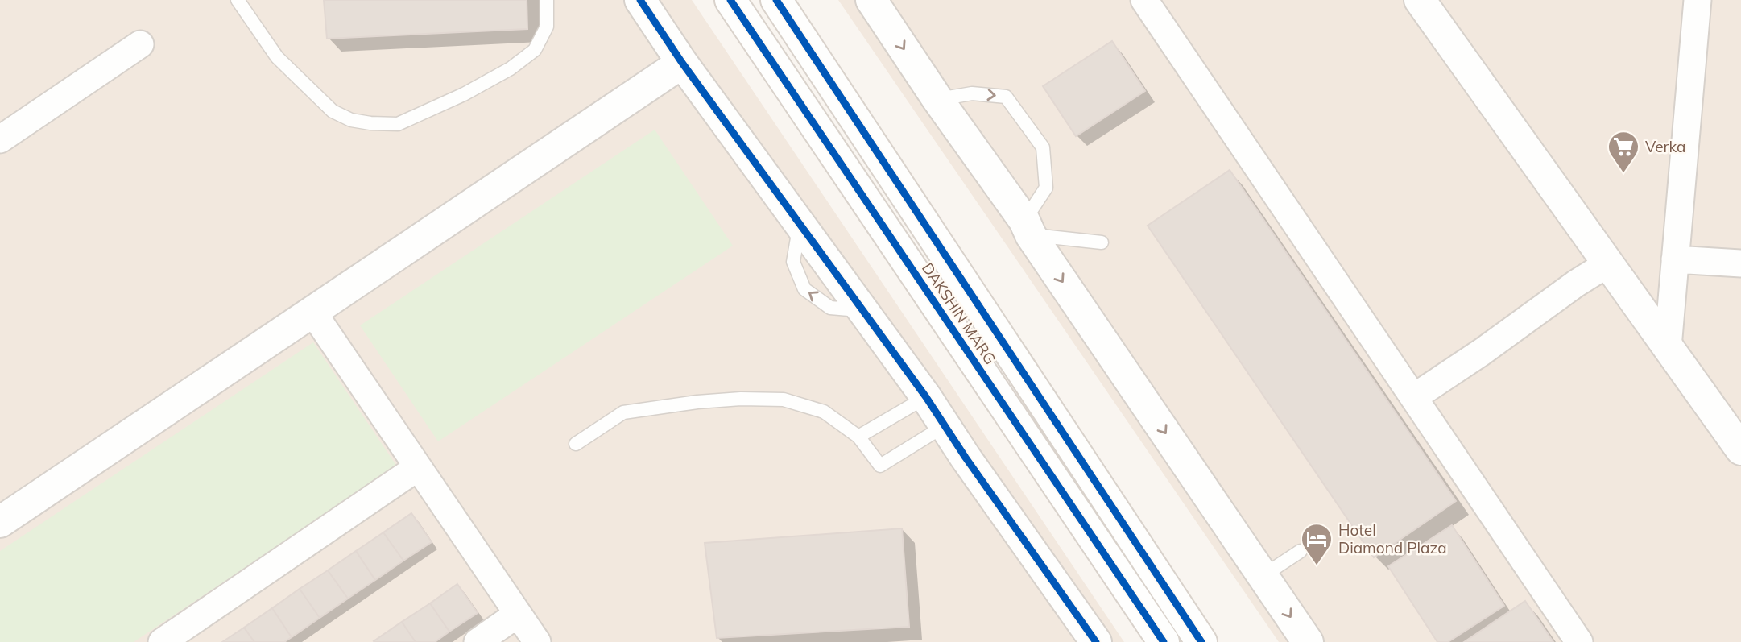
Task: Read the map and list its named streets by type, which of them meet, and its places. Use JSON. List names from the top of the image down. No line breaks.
{"streets":{"street":["DAKSHIN MARG"]},"places":{"supermarket":["Verka"],"hotel":["Hotel Diamond Plaza"]}}
